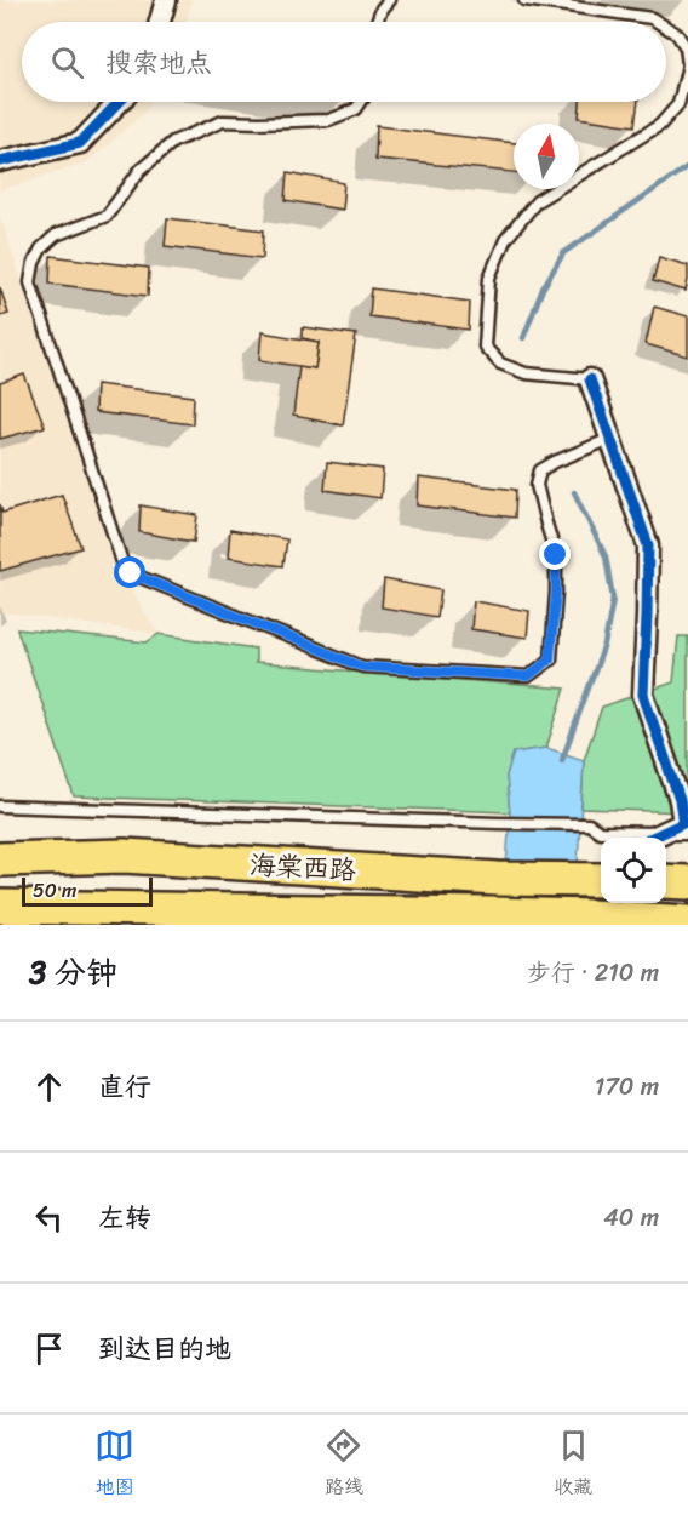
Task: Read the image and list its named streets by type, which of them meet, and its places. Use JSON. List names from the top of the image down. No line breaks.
{"streets":{"main road":["海棠西路"]},"scale_bar":"50 m","north":"top","page":{"search":"搜索地点","scale":"50 m","heading":["3 分钟","步行 · 210 m"],"list":[["直行","170 m"],["左转","40 m"],"到达目的地"],"nav":["地图","路线","收藏"]}}
